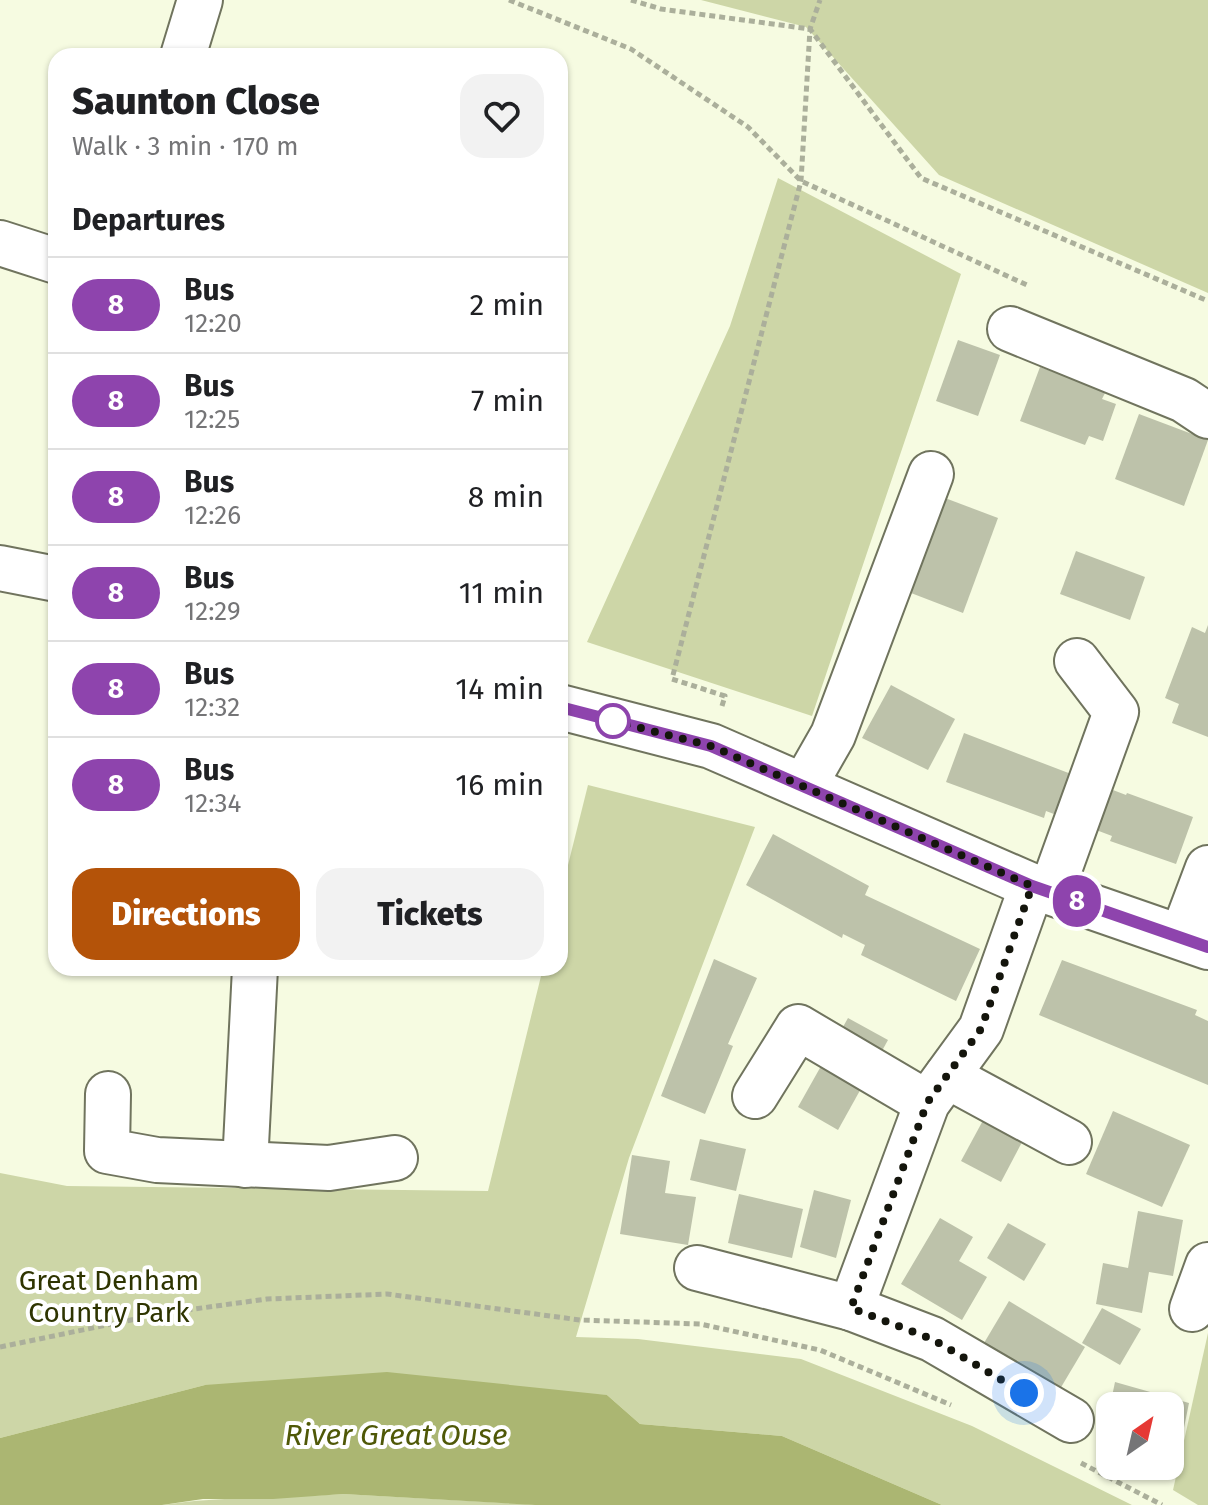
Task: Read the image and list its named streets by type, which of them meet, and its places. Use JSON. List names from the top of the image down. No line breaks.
{"water":["River Great Ouse"],"parks":["Great Denham Country Park"],"lines":["bus line 8"],"north":"top right","page":{"on_map":"8","heading":[["Saunton Close","Walk · 3 min · 170 m"],"Departures"],"list":[{"mark":"8","name":"Bus","note":"12:20","value":"2 min"},{"mark":"8","name":"Bus","note":"12:25","value":"7 min"},{"mark":"8","name":"Bus","note":"12:26","value":"8 min"},{"mark":"8","name":"Bus","note":"12:29","value":"11 min"},{"mark":"8","name":"Bus","note":"12:32","value":"14 min"},{"mark":"8","name":"Bus","note":"12:34","value":"16 min"}],"buttons":["Directions","Tickets"]}}
